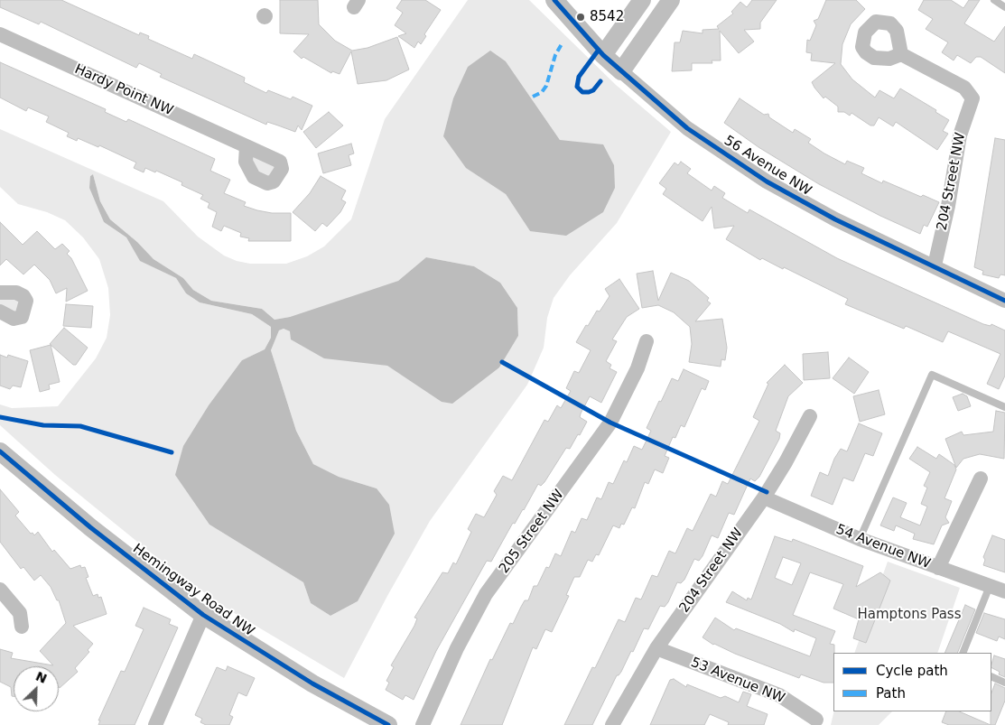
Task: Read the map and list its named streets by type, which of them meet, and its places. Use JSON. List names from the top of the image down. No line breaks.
{"streets":{"street":["Hardy Point NW","56 Avenue NW","204 Street NW","205 Street NW","54 Avenue NW","Hemingway Road NW","53 Avenue NW"]},"crossings":[["56 Avenue NW","204 Street NW"],["204 Street NW","54 Avenue NW"],["204 Street NW","53 Avenue NW"]],"parks":["Hamptons Pass"],"places":["8542"],"legend":["Cycle path","Path"],"north":"top right"}
